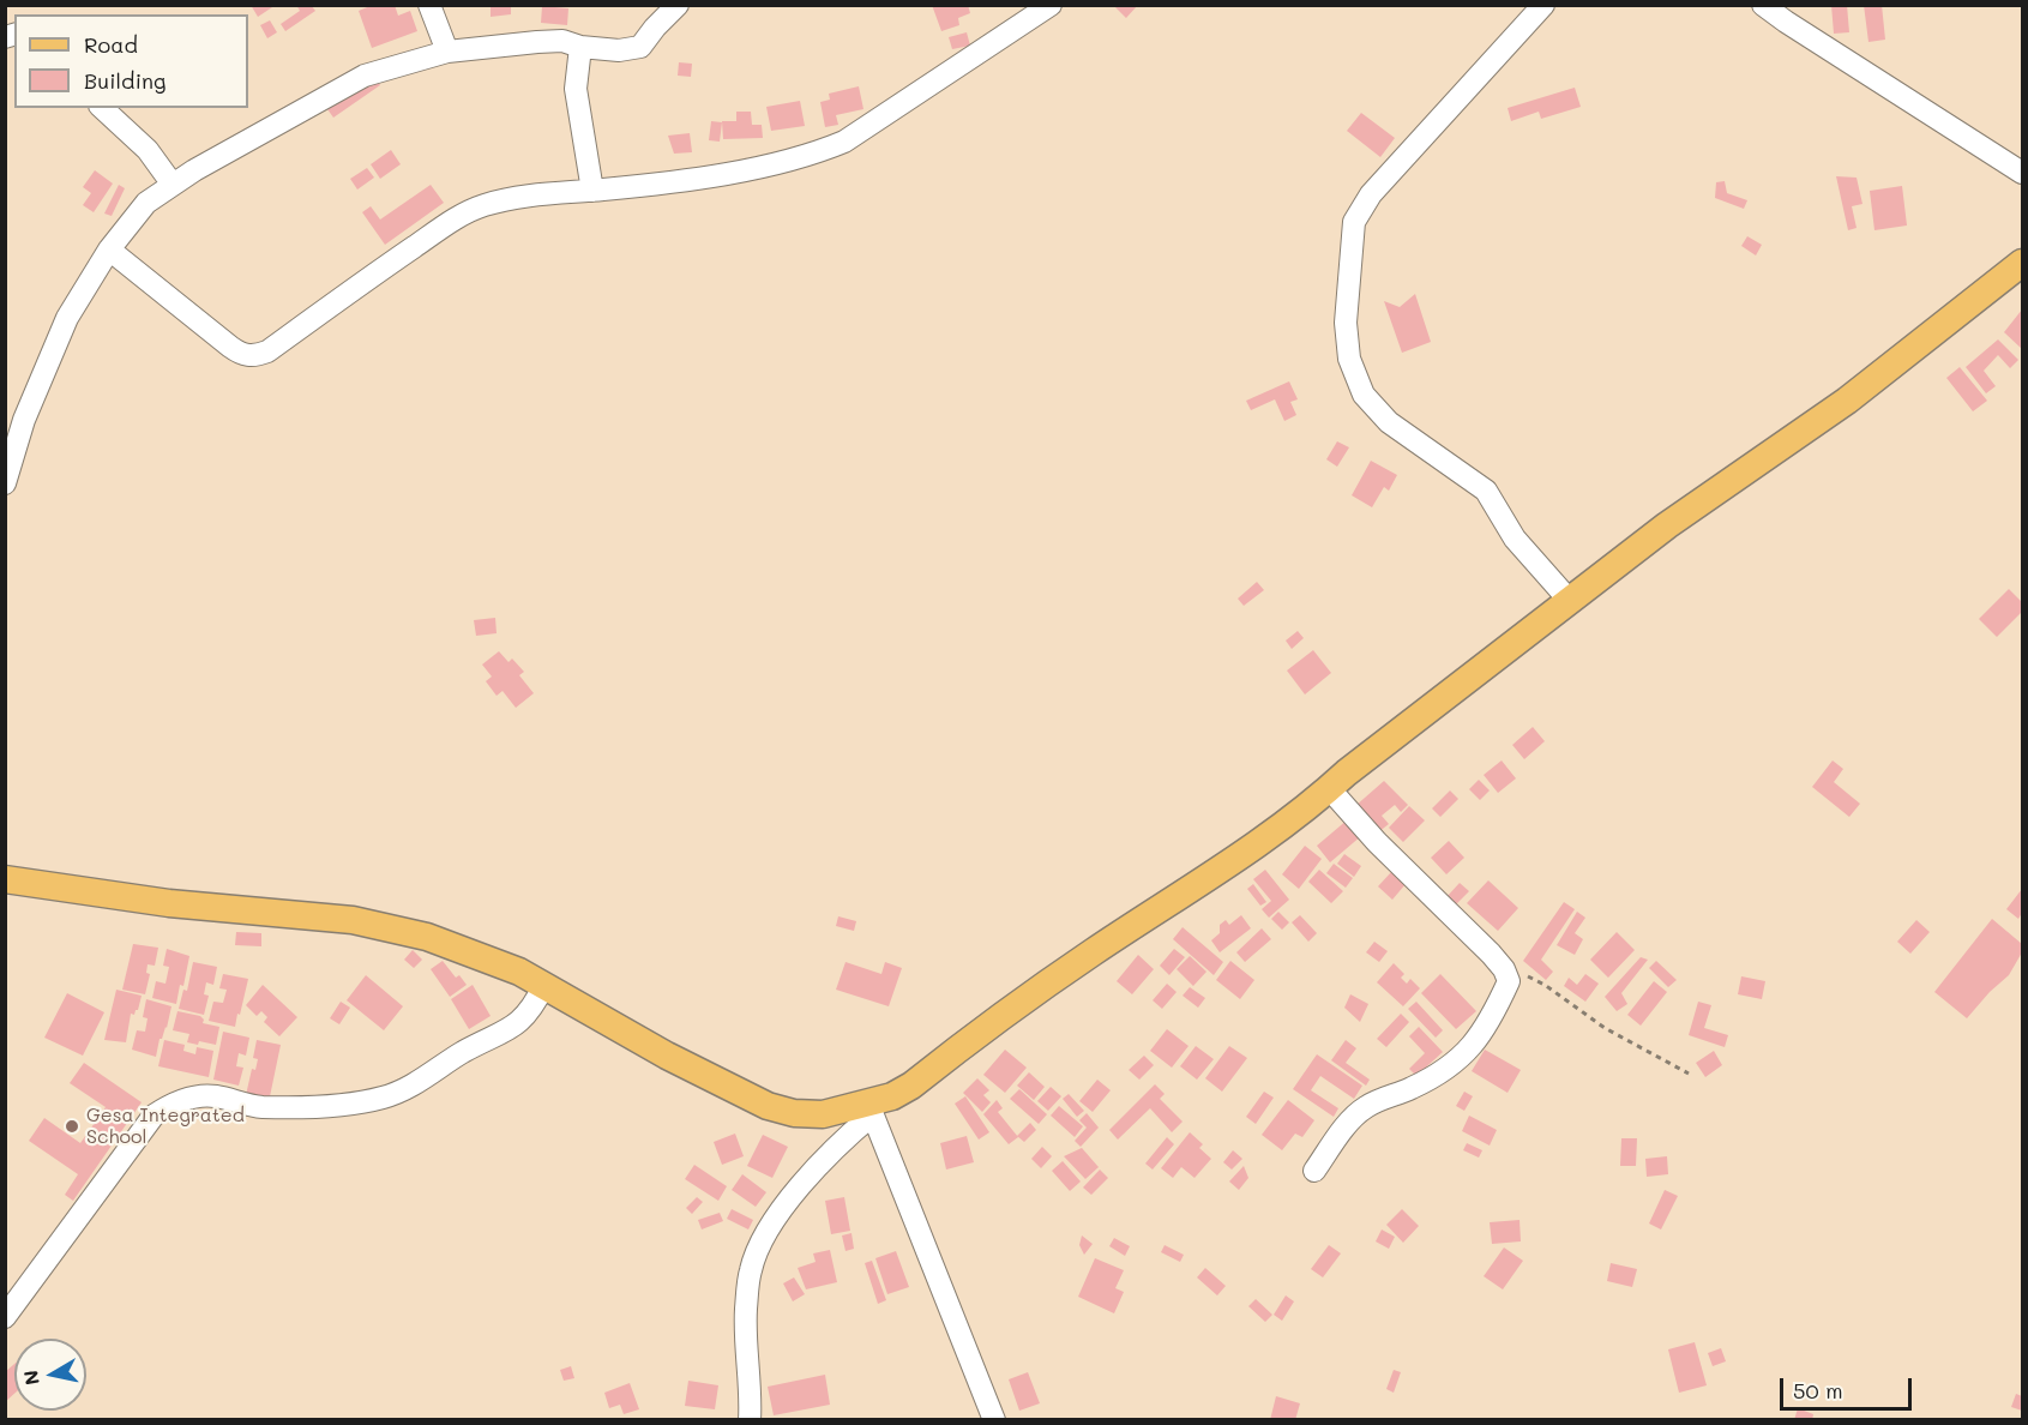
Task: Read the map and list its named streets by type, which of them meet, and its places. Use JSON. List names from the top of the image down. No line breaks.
{"places":["Gesa Integrated School"],"legend":["Road","Building"],"scale_bar":"50 m","north":"left"}
